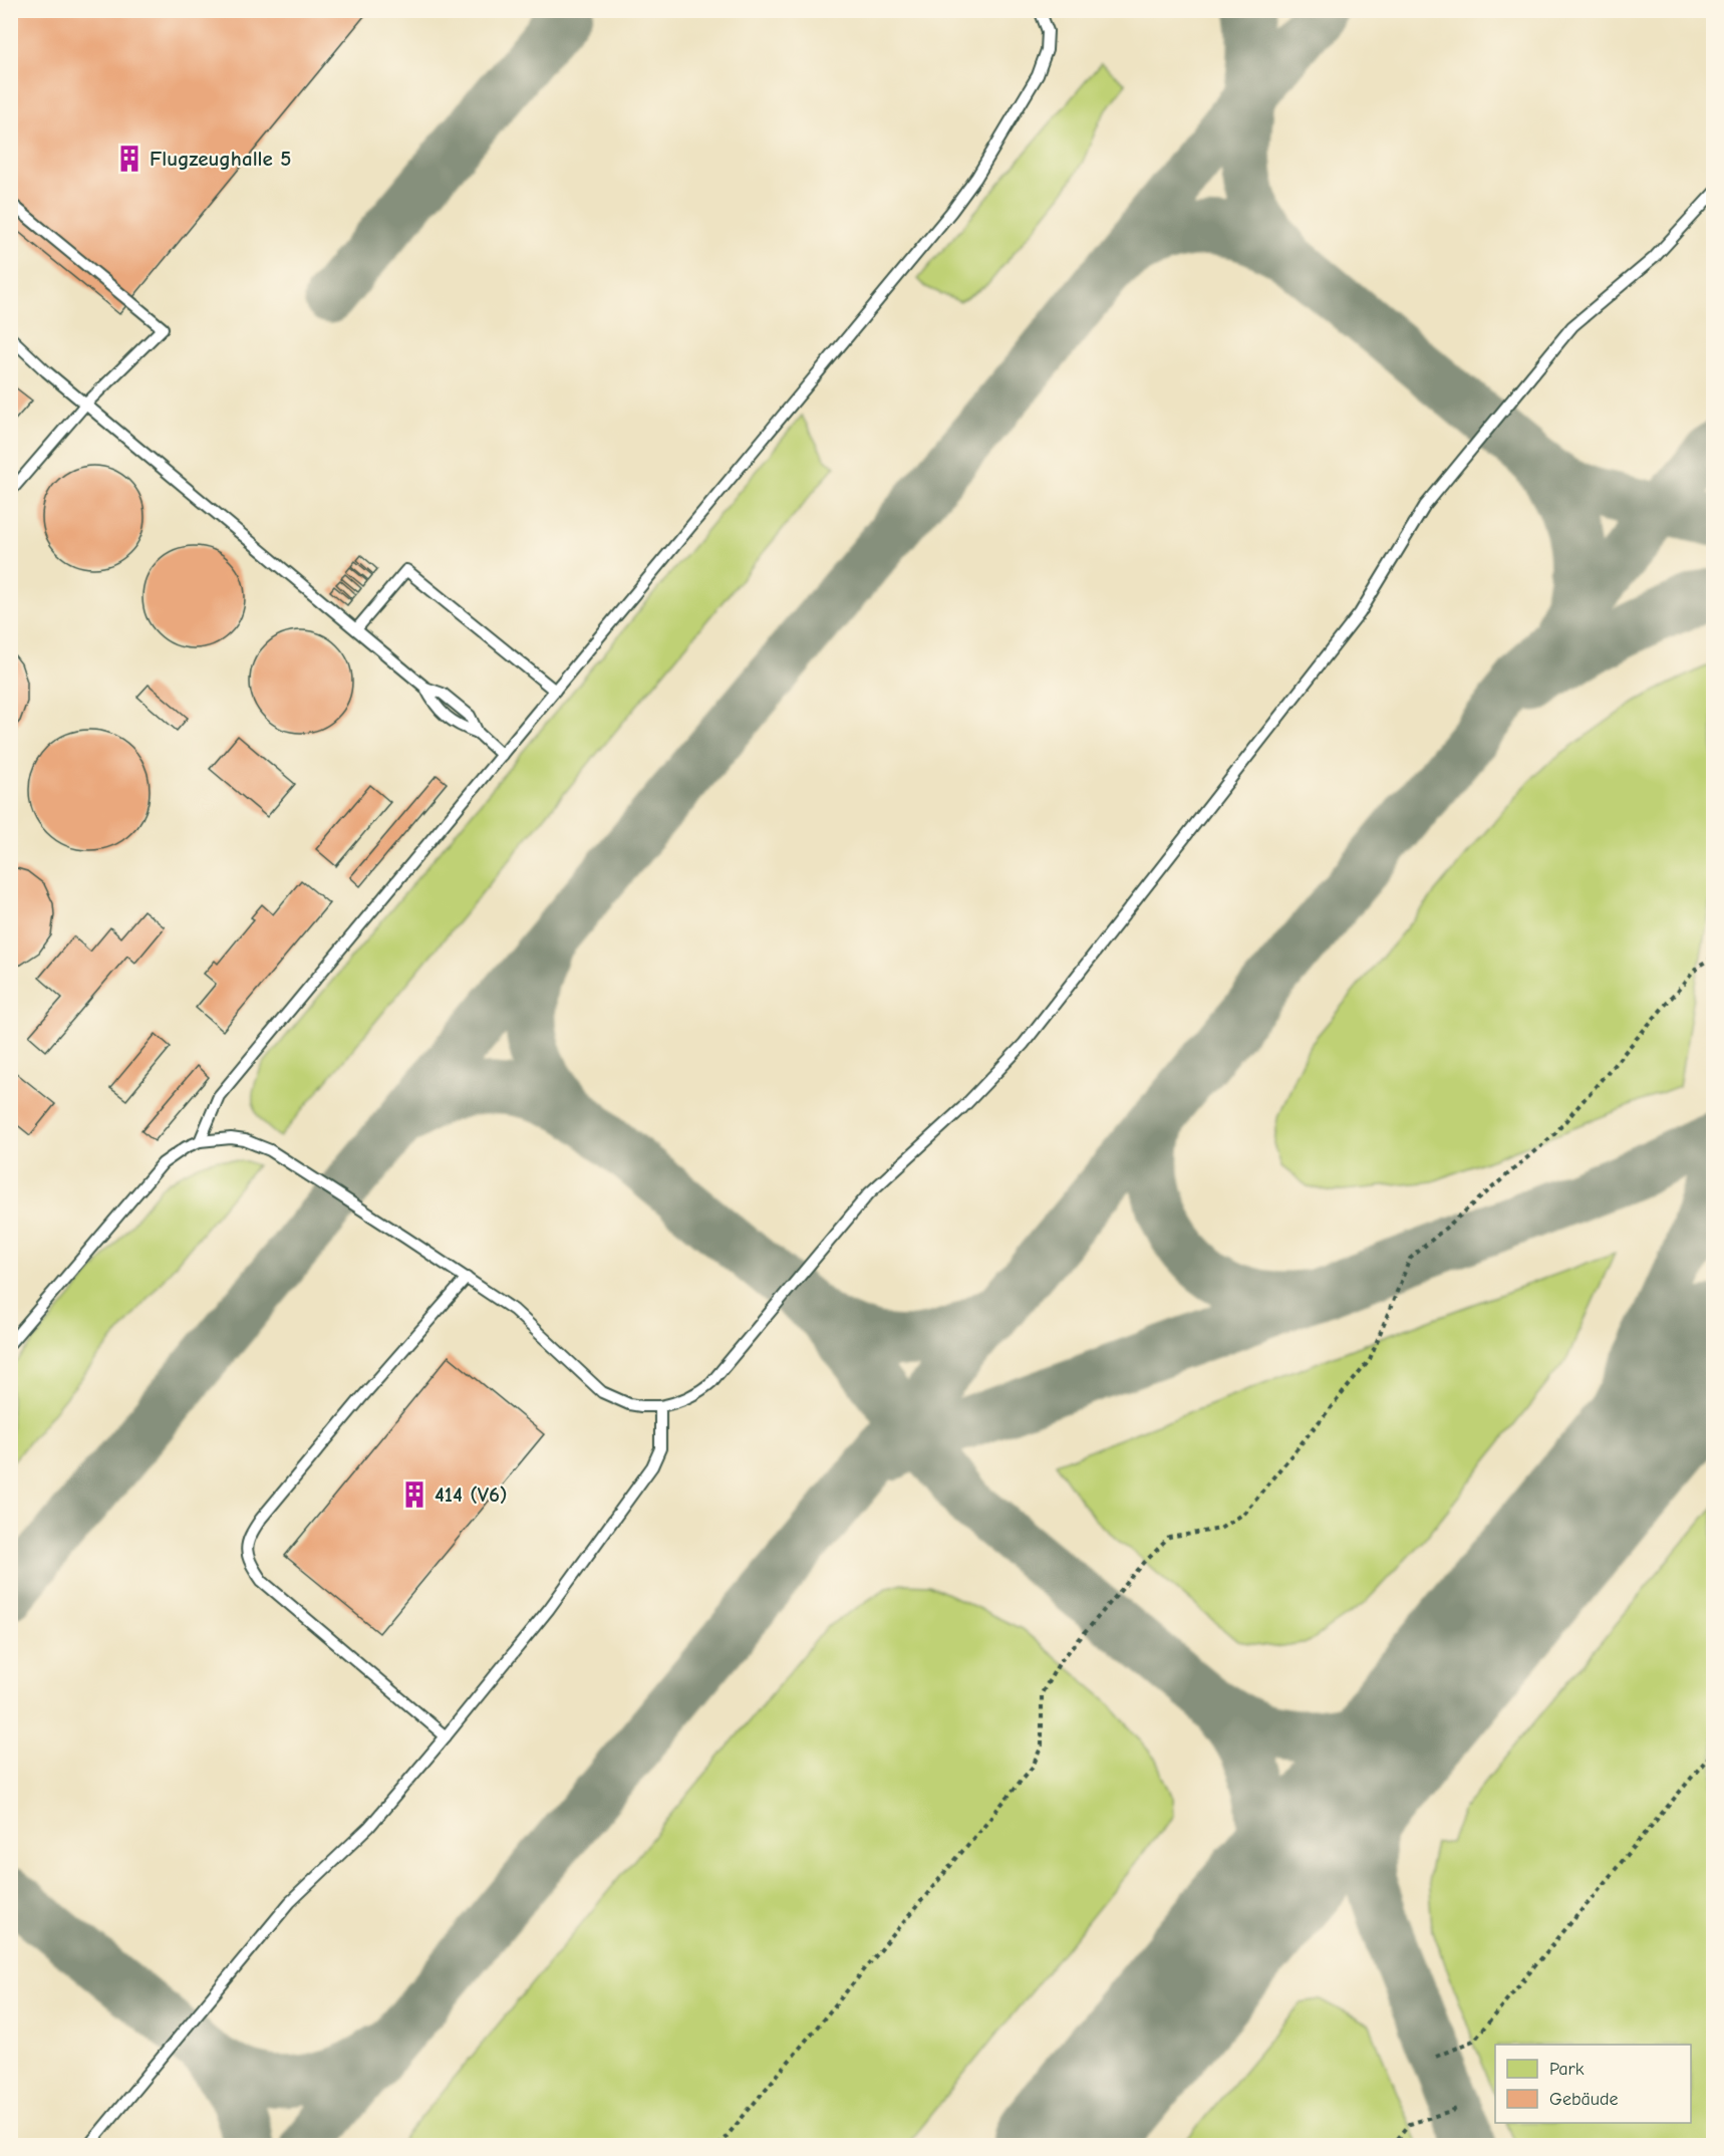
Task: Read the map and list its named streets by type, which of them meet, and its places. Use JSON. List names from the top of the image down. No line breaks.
{"places":{"building":["Flugzeughalle 5","414 (V6)"]},"legend":["Park","Gebäude"]}
